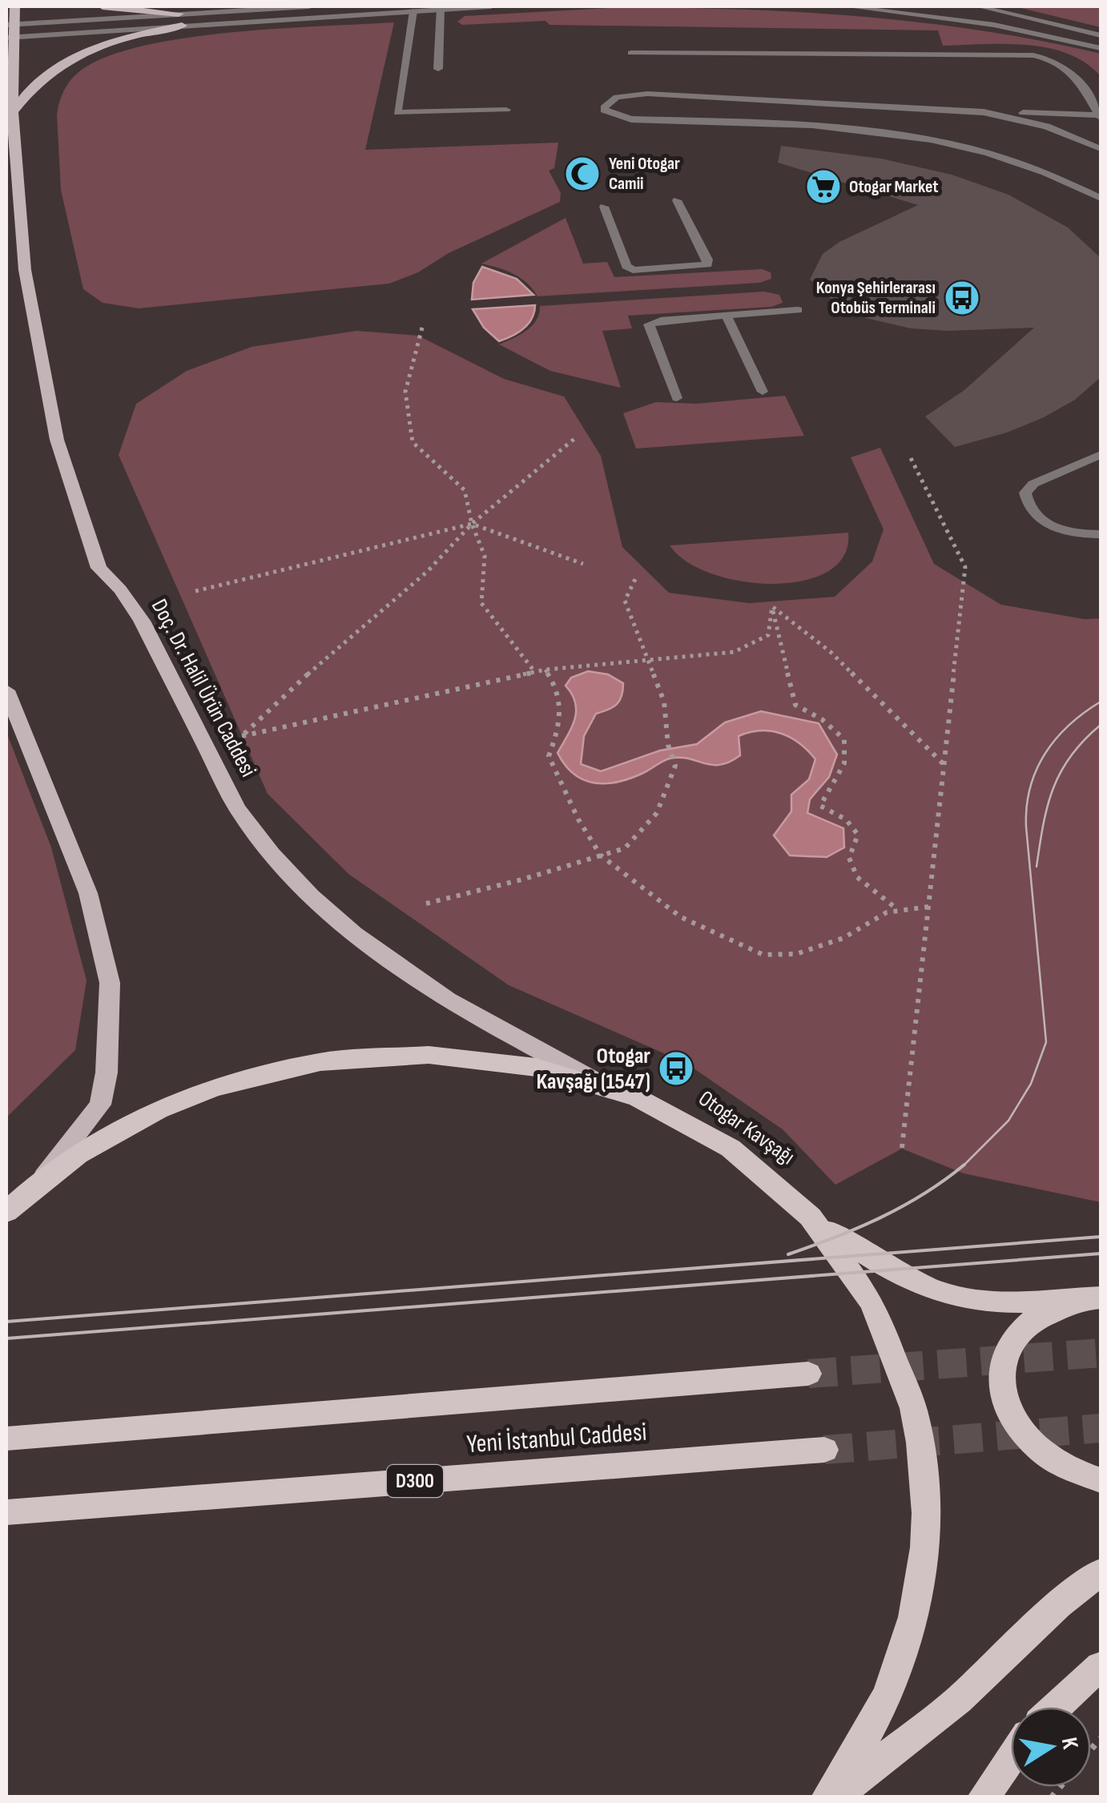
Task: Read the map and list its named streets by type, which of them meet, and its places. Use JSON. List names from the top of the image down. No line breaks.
{"streets":{"highway":["Otogar Kavşağı","Yeni İstanbul Caddesi","D300"],"main road":["Doç. Dr. Halil Ürün Caddesi"]},"crossings":[["Doç. Dr. Halil Ürün Caddesi","Otogar Kavşağı"]],"places":{"mosque":["Yeni Otogar Camii"],"supermarket":["Otogar Market"],"bus stop":["Konya Şehirlerarası Otobüs Terminali","Otogar Kavşağı (1547)"]},"north":"right"}
